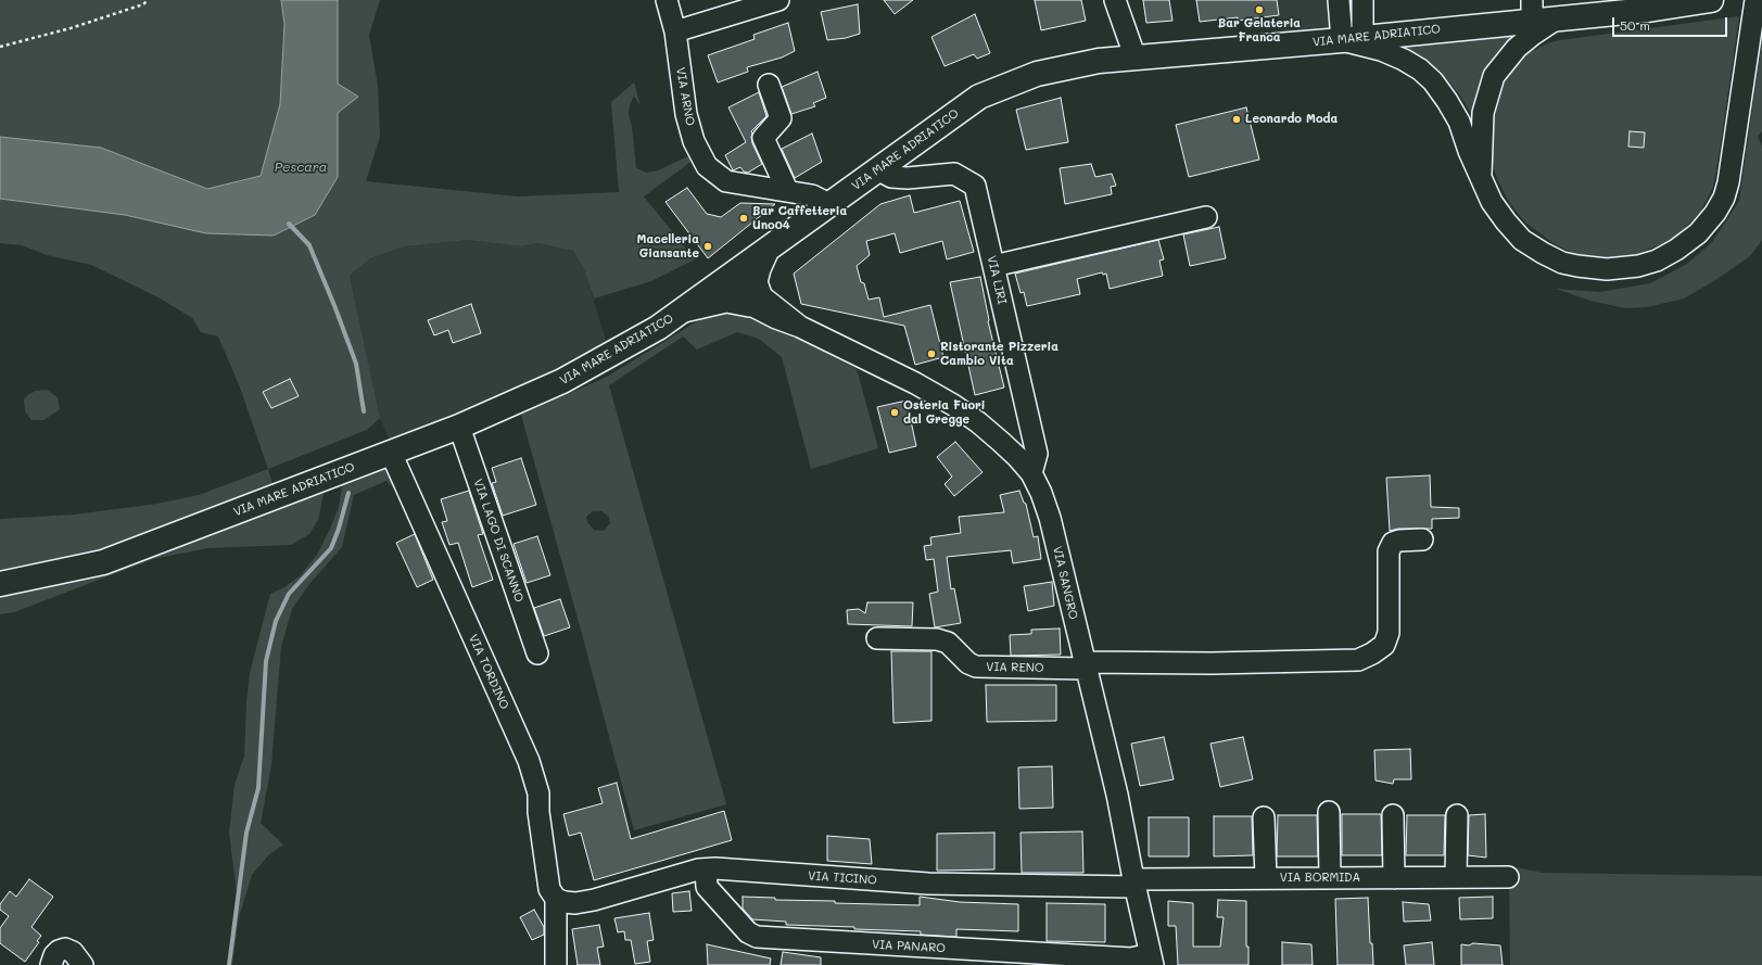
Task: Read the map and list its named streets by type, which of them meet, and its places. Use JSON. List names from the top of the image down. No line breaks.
{"streets":{"main road":["VIA MARE ADRIATICO"],"street":["VIA ARNO","VIA LIRI","VIA LAGO DI SCANNO","VIA SANGRO","VIA RENO","VIA TORDINO","VIA TICINO","VIA BORMIDA","VIA PANARO"]},"crossings":[["VIA MARE ADRIATICO","VIA ARNO"],["VIA MARE ADRIATICO","VIA LIRI"],["VIA MARE ADRIATICO","VIA LAGO DI SCANNO"],["VIA MARE ADRIATICO","VIA SANGRO"],["VIA MARE ADRIATICO","VIA TORDINO"],["VIA LIRI","VIA SANGRO"],["VIA SANGRO","VIA RENO"],["VIA SANGRO","VIA TICINO"],["VIA SANGRO","VIA BORMIDA"],["VIA SANGRO","VIA PANARO"],["VIA TORDINO","VIA TICINO"],["VIA TICINO","VIA BORMIDA"],["VIA TICINO","VIA PANARO"]],"water":["Pescara"],"places":["Bar Gelateria Franca","Leonardo Moda","Bar Caffetteria Uno04","Macelleria Giansante","Ristorante Pizzeria Cambio Vita","Osteria Fuori dal Gregge"],"scale_bar":"50 m"}
